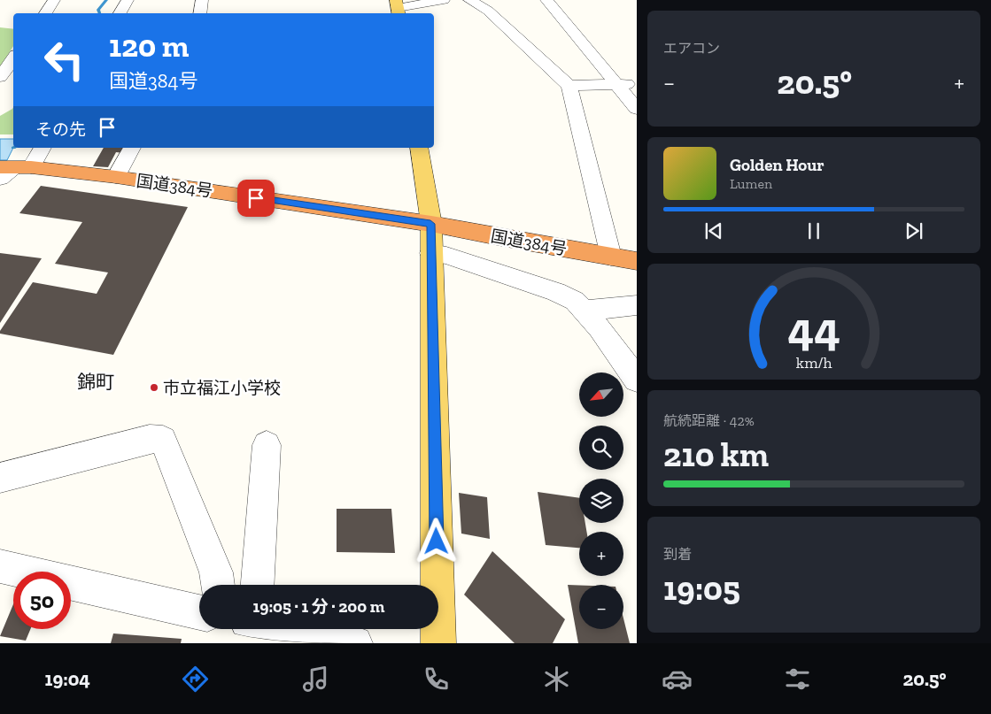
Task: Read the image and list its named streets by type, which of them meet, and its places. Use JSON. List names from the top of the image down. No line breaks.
{"streets":{"highway":["国道384号"]},"districts":["錦町"],"places":["市立福江小学校"],"north":"bottom left","page":{"tile":["エアコン",["航続距離 · 42%","210 km"],["到着","19:05"]],"turn":["120 m","国道384号"],"heat":["−","20.5°","+"],"then":"その先","song":["Golden Hour","Lumen"],"map_buttons":["+","−"],"limit":"50","trip":"19:05 · 1 分 · 200 m","tabs":["19:04","20.5°"],"gauge":["44","km/h"]}}
